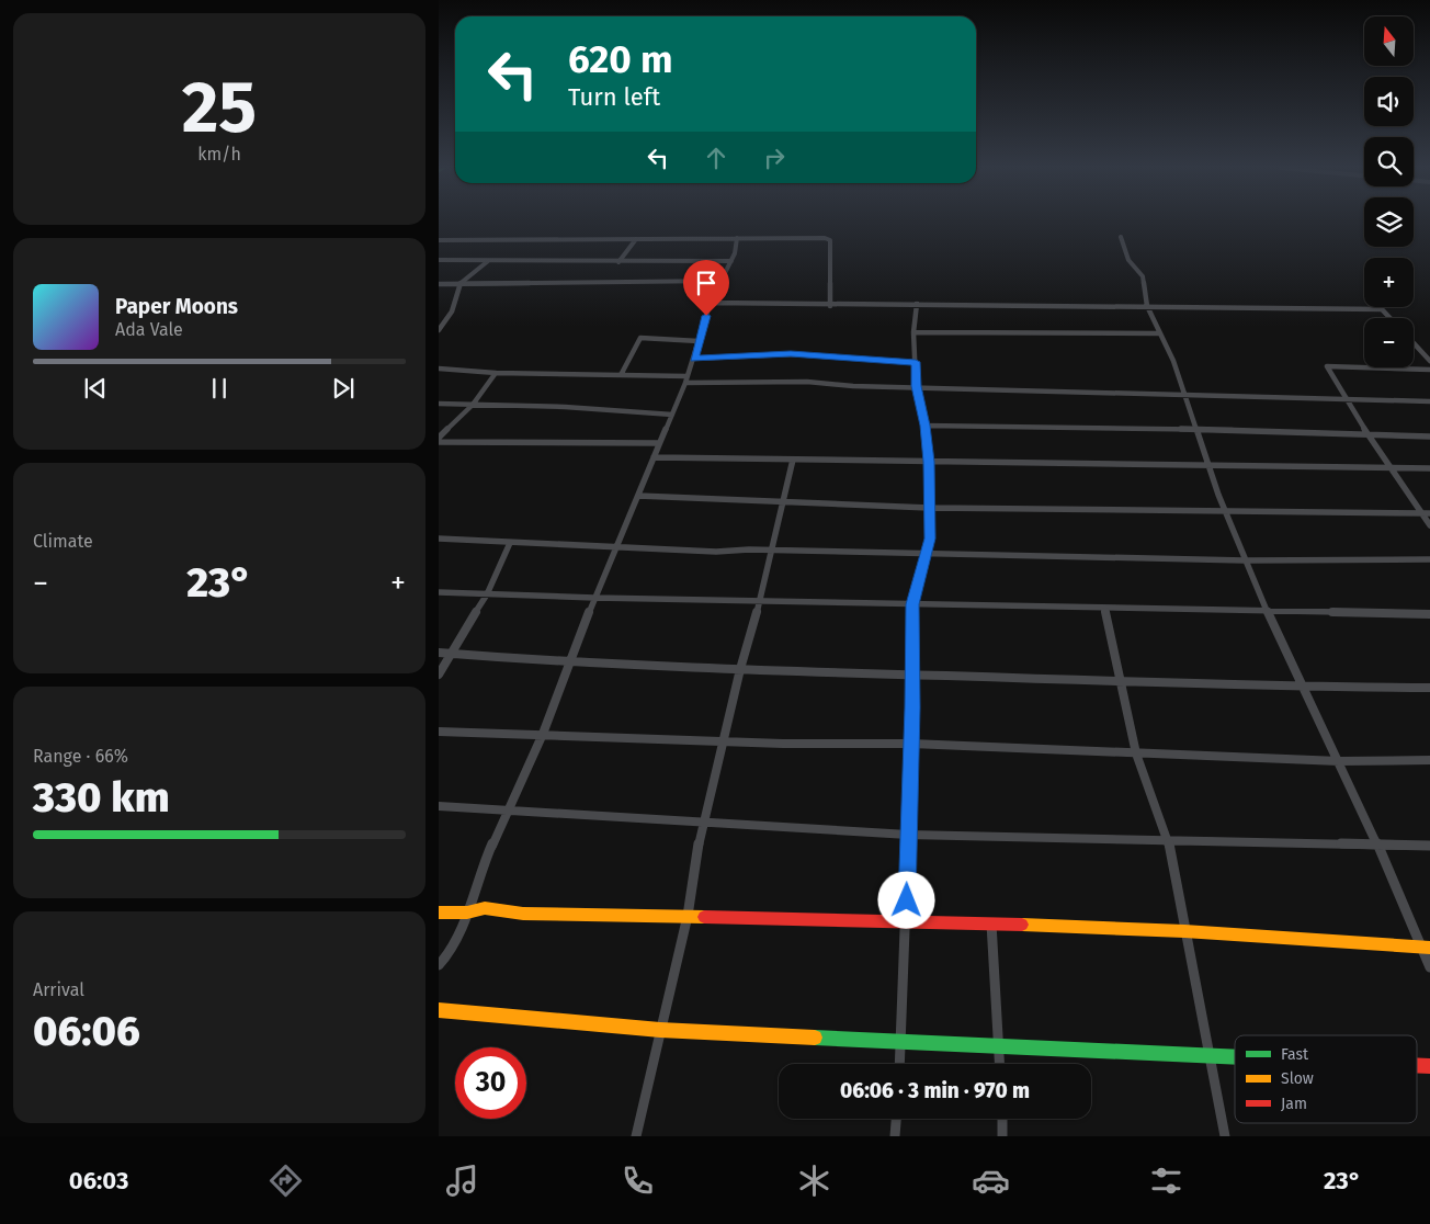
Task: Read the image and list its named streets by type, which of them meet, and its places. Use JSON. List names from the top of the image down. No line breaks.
{"legend":["Fast","Slow","Jam"],"north":"top","page":{"tile":[["25","km/h"],"Climate",["Range · 66%","330 km"],["Arrival","06:06"]],"map_buttons":["+","−"],"turn":["620 m","Turn left"],"song":["Paper Moons","Ada Vale"],"heat":["−","23°","+"],"limit":"30","trip":"06:06 · 3 min · 970 m","tabs":["06:03","23°"]}}
